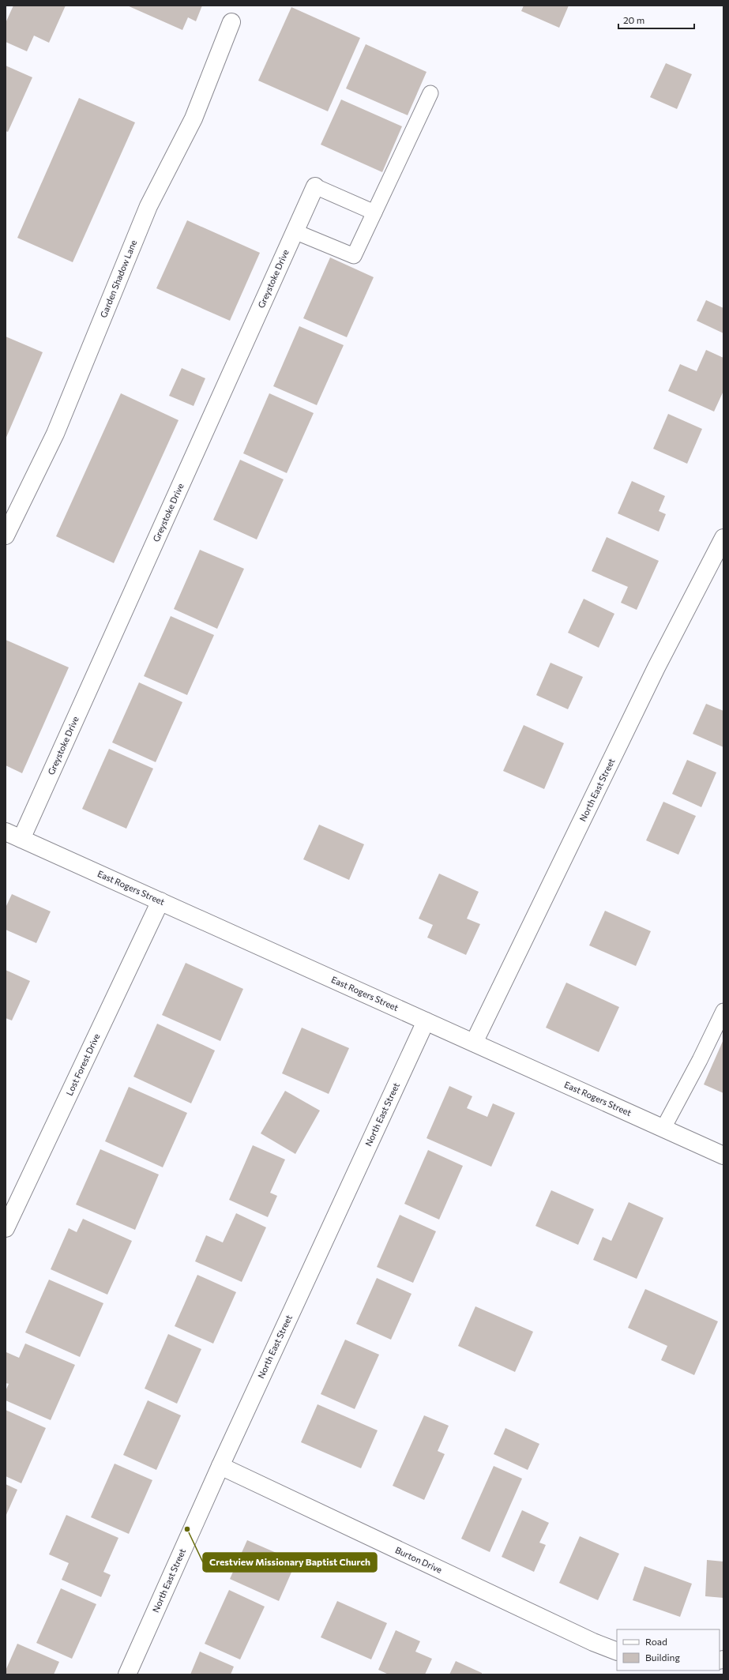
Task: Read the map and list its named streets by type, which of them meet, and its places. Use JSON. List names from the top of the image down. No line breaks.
{"streets":{"street":["Garden Shadow Lane","Greystoke Drive","North East Street","East Rogers Street","Lost Forest Drive","Burton Drive"]},"crossings":[["Greystoke Drive","East Rogers Street"],["North East Street","East Rogers Street"],["North East Street","Burton Drive"],["East Rogers Street","Lost Forest Drive"]],"places":["Crestview Missionary Baptist Church"],"legend":["Road","Building"],"scale_bar":"20 m"}
